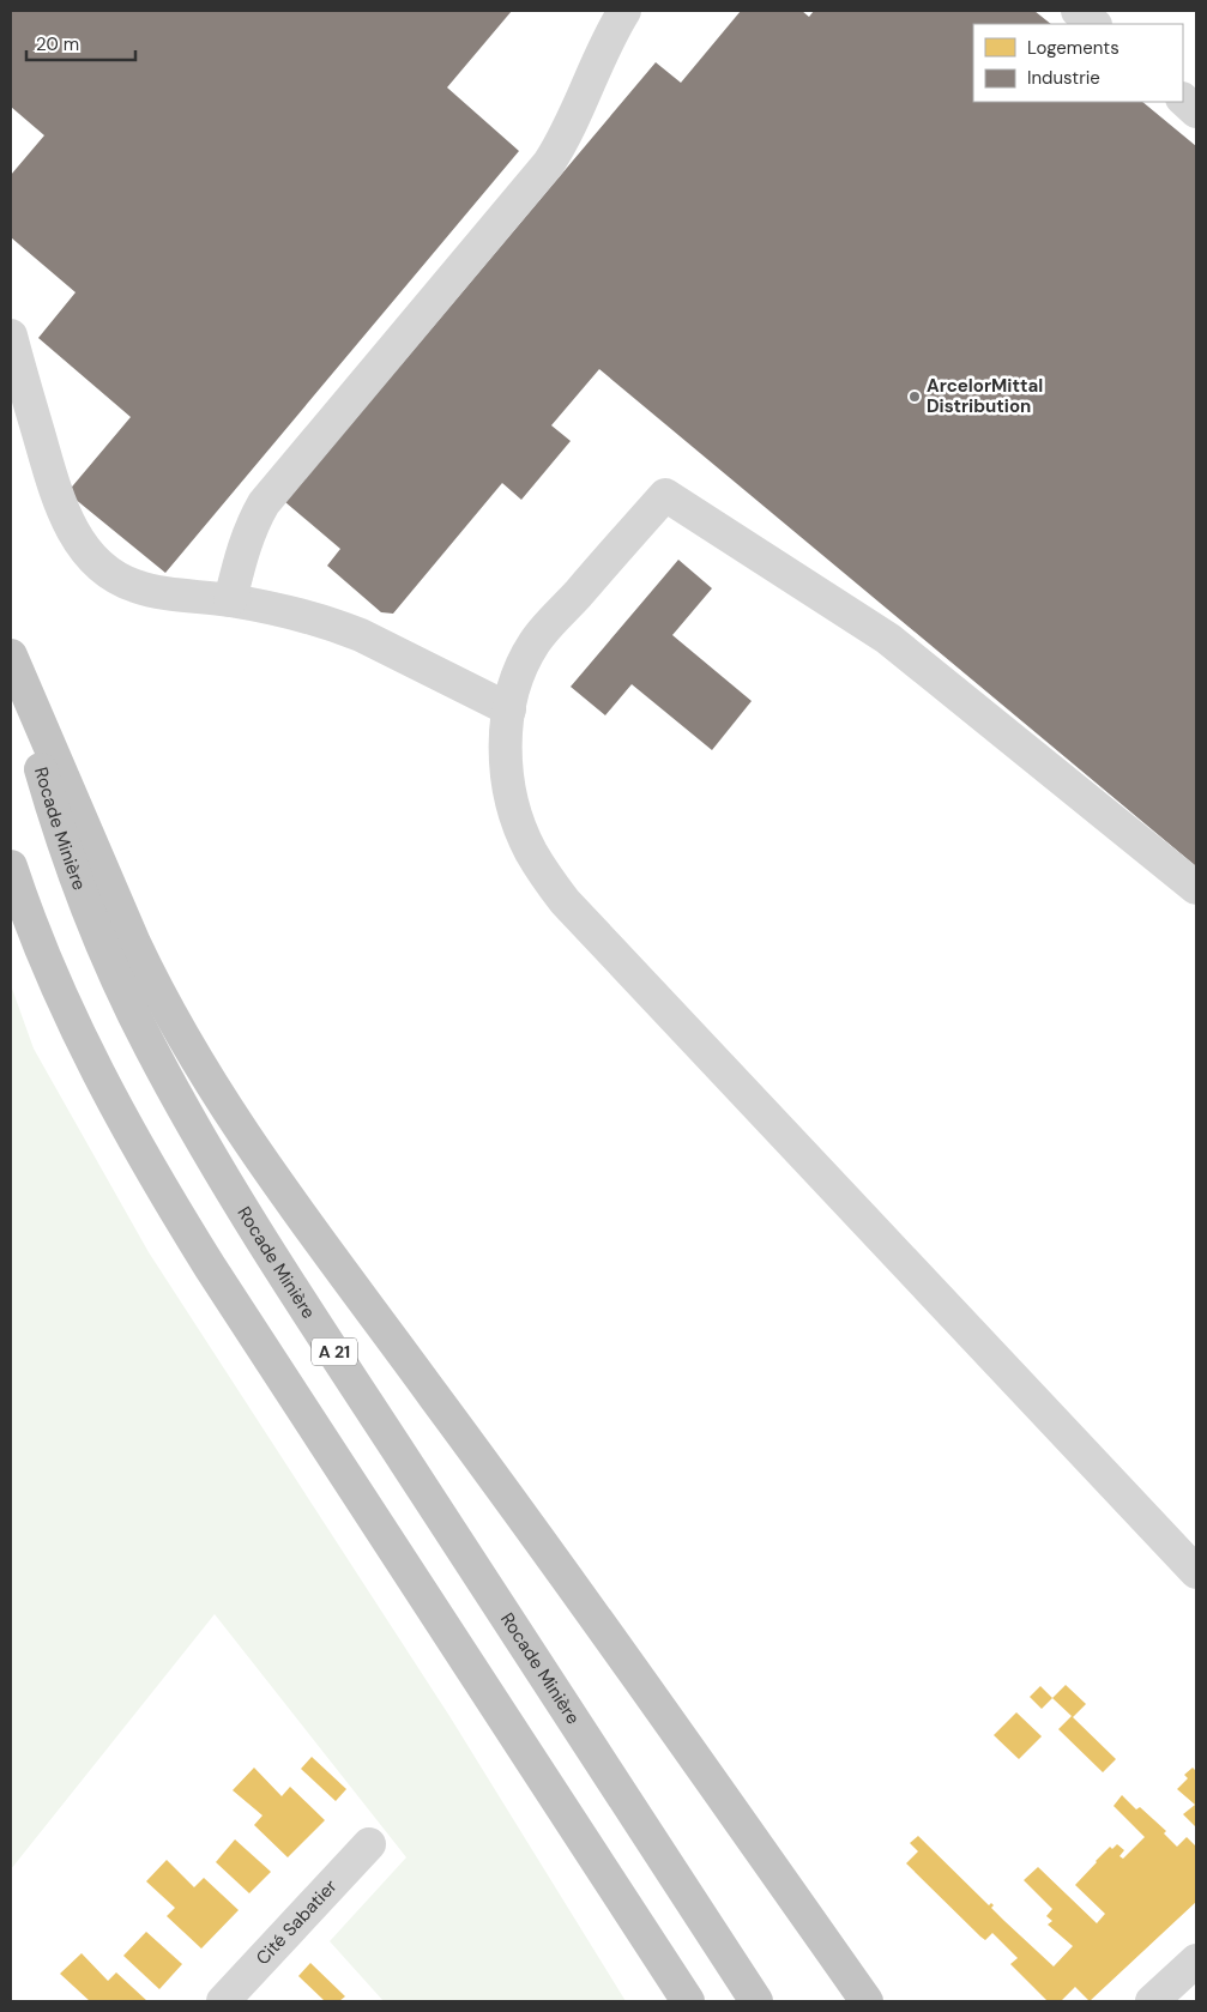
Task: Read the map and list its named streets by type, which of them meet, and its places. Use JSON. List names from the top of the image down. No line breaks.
{"streets":{"highway":["Rocade Minière","A 21"],"street":["Cité Sabatier"]},"places":["ArcelorMittal Distribution"],"legend":["Logements","Industrie"],"scale_bar":"20 m"}
